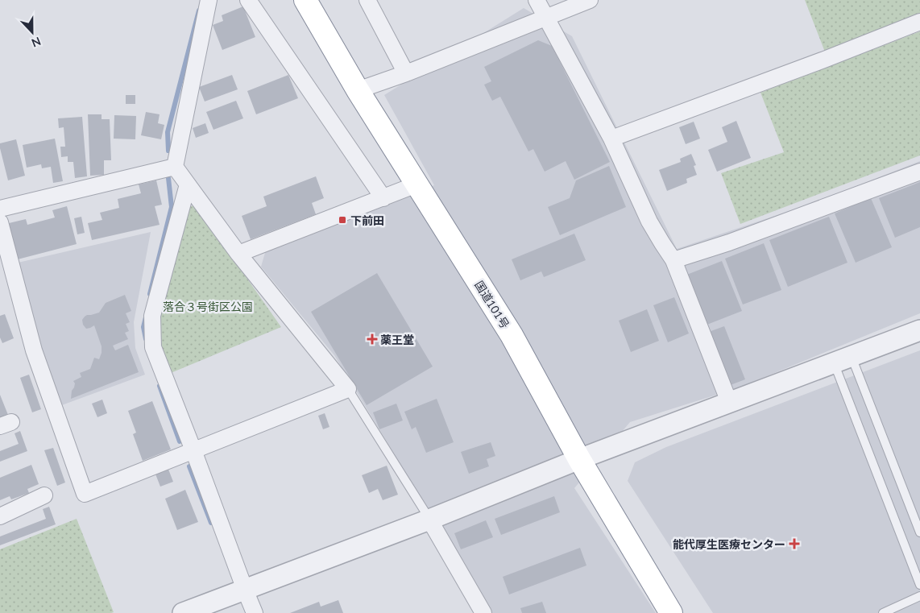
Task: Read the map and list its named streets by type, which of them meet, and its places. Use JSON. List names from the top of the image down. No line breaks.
{"streets":{"highway":["国道101号"]},"parks":["落合３号街区公園"],"places":{"transit":["下前田"],"health":["薬王堂","能代厚生医療センター"]},"north":"bottom"}
